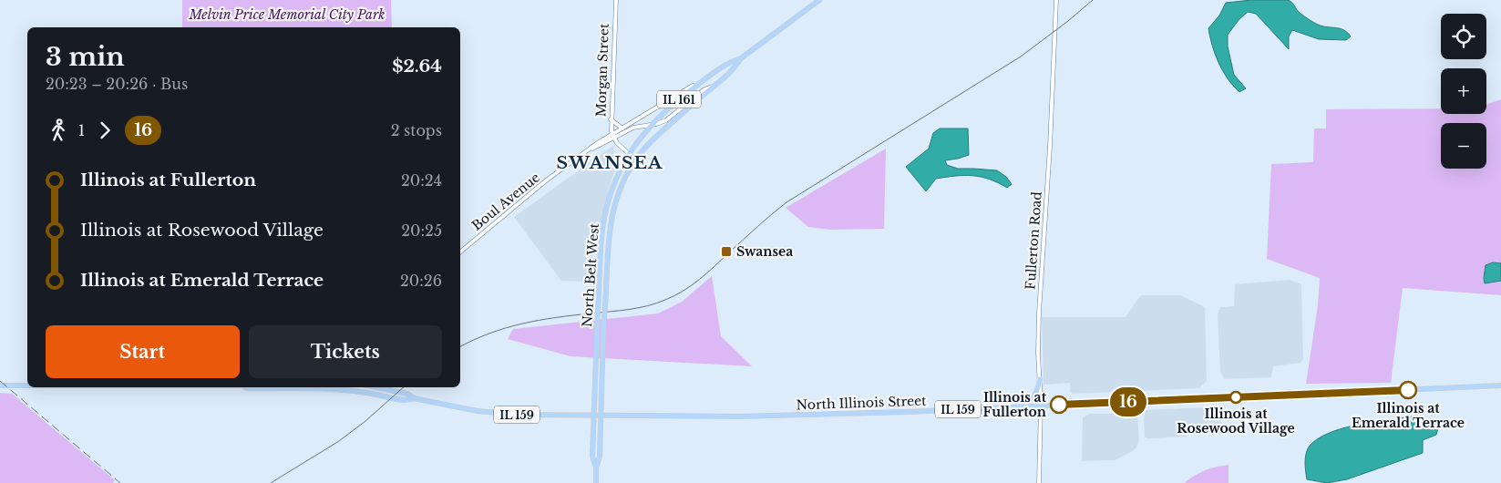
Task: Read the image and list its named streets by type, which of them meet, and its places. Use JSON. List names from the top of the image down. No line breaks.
{"streets":{"main road":["IL 161","North Belt West","North Illinois Street","IL 159"],"street":["Morgan Street","Boul Avenue","Fullerton Road"]},"crossings":[["Morgan Street","Boul Avenue"],["IL 161","North Belt West"],["IL 161","North Illinois Street"],["Boul Avenue","North Belt West"],["Fullerton Road","North Illinois Street"],["North Belt West","North Illinois Street"]],"districts":["SWANSEA"],"parks":["Melvin Price Memorial City Park"],"places":{"transit":["Swansea"],"other":["Illinois at Emerald Terrace","Illinois at Rosewood Village","Illinois at Fullerton"]},"lines":["bus line 16"],"page":{"on_map":"16","map_buttons":["+","−"],"heading":["3 min","20:23 – 20:26 · Bus","$2.64"],"legs":["1","16","2 stops"],"list":[{"name":"Illinois at Fullerton","value":"20:24"},{"name":"Illinois at Rosewood Village","value":"20:25"},{"name":"Illinois at Emerald Terrace","value":"20:26"}],"buttons":["Start","Tickets"]}}
